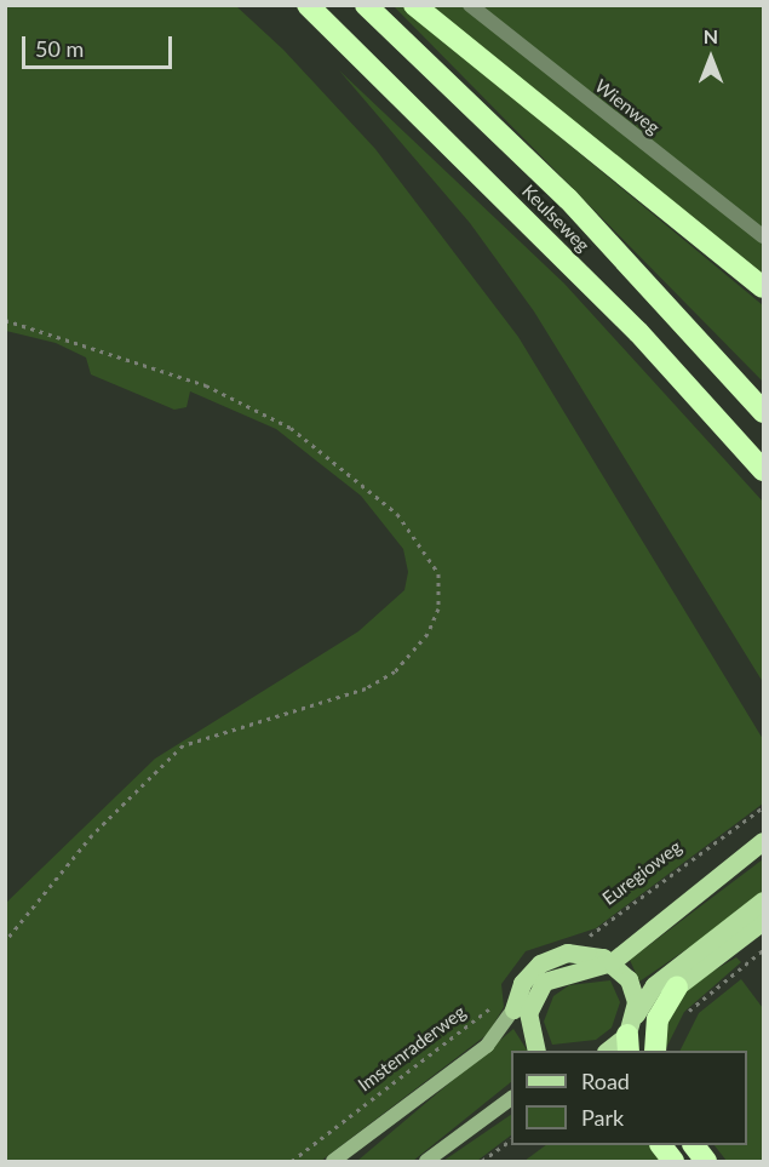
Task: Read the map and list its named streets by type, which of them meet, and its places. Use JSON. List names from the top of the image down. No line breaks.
{"streets":{"highway":["Keulseweg"],"street":["Wienweg"],"path":["Euregioweg","Imstenraderweg"]},"legend":["Road","Park"],"scale_bar":"50 m","north":"top"}
